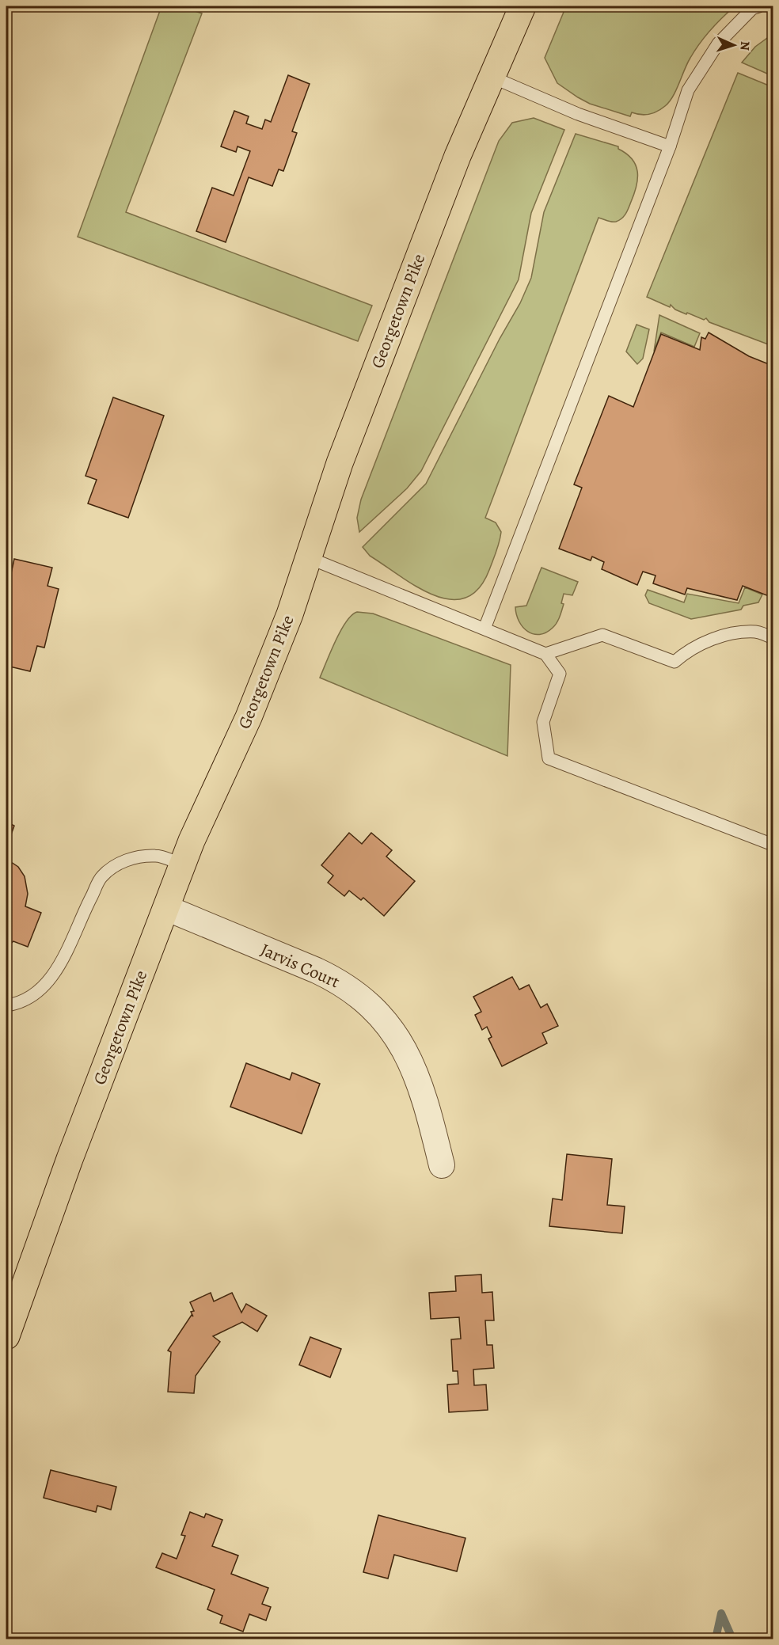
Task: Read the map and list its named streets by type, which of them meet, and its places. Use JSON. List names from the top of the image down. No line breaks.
{"streets":{"main road":["Georgetown Pike"],"street":["Jarvis Court"]},"crossings":[["Georgetown Pike","Jarvis Court"]],"north":"right"}
